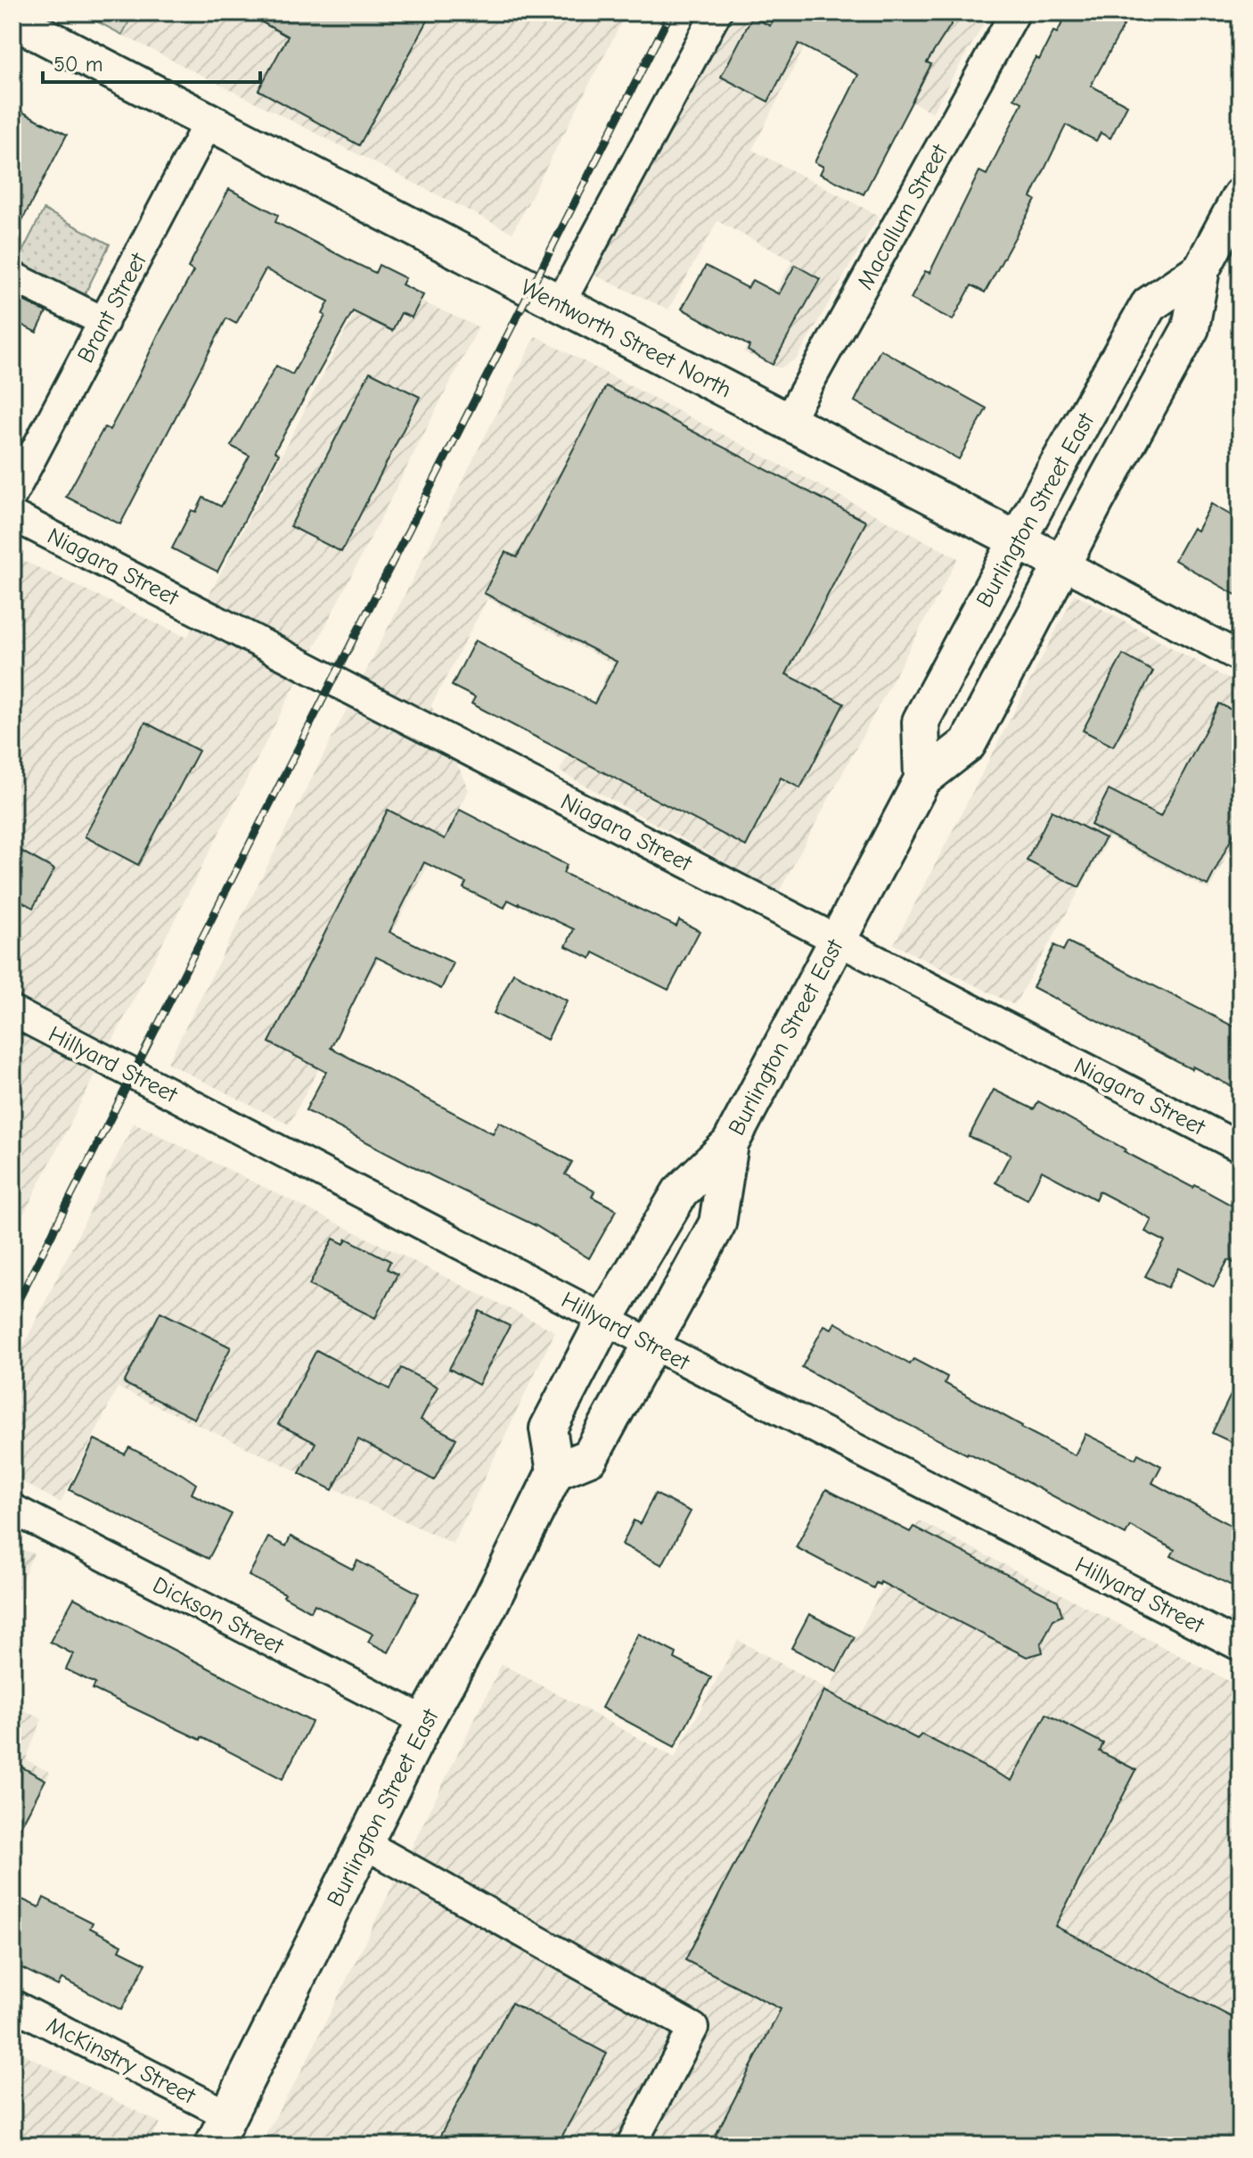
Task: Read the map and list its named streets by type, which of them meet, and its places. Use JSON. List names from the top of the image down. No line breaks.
{"streets":{"main road":["Wentworth Street North","Burlington Street East"],"street":["Macallum Street","Brant Street","Niagara Street","Hillyard Street","Dickson Street","McKinstry Street"]},"crossings":[["Macallum Street","Wentworth Street North"],["Brant Street","Wentworth Street North"],["Wentworth Street North","Burlington Street East"],["Burlington Street East","Niagara Street"],["Burlington Street East","Hillyard Street"],["Burlington Street East","Dickson Street"],["Burlington Street East","McKinstry Street"]],"scale_bar":"50 m"}
